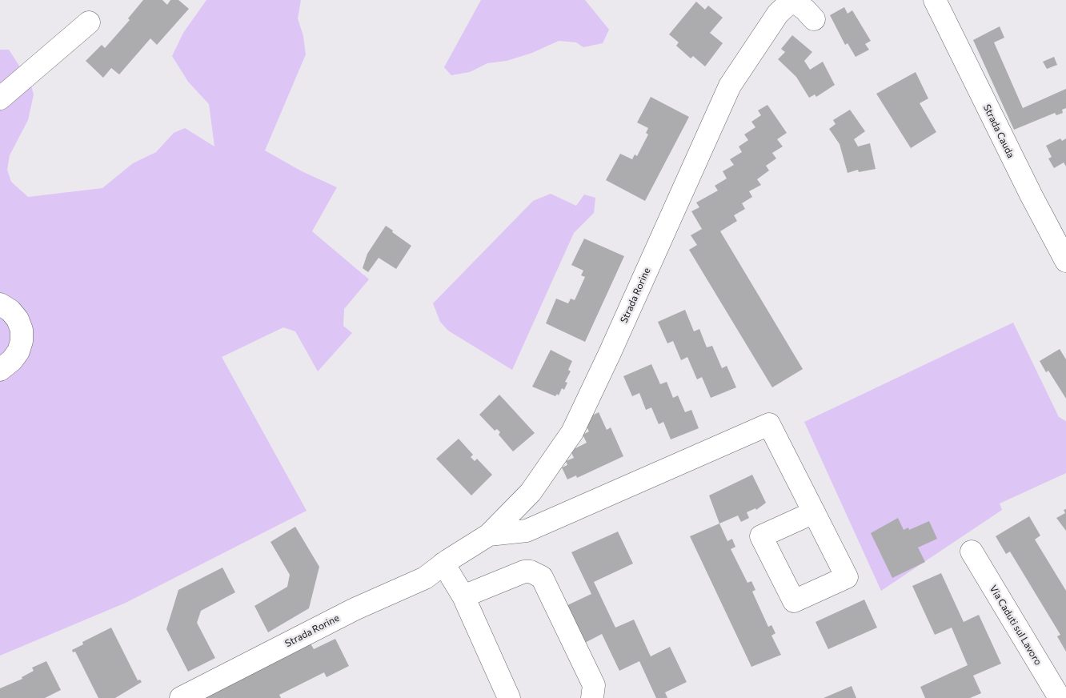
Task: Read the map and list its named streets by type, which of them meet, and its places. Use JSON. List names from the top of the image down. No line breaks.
{"streets":{"street":["Strada Cauda","Strada Rorine","Via Caduti sul Lavoro"]}}
